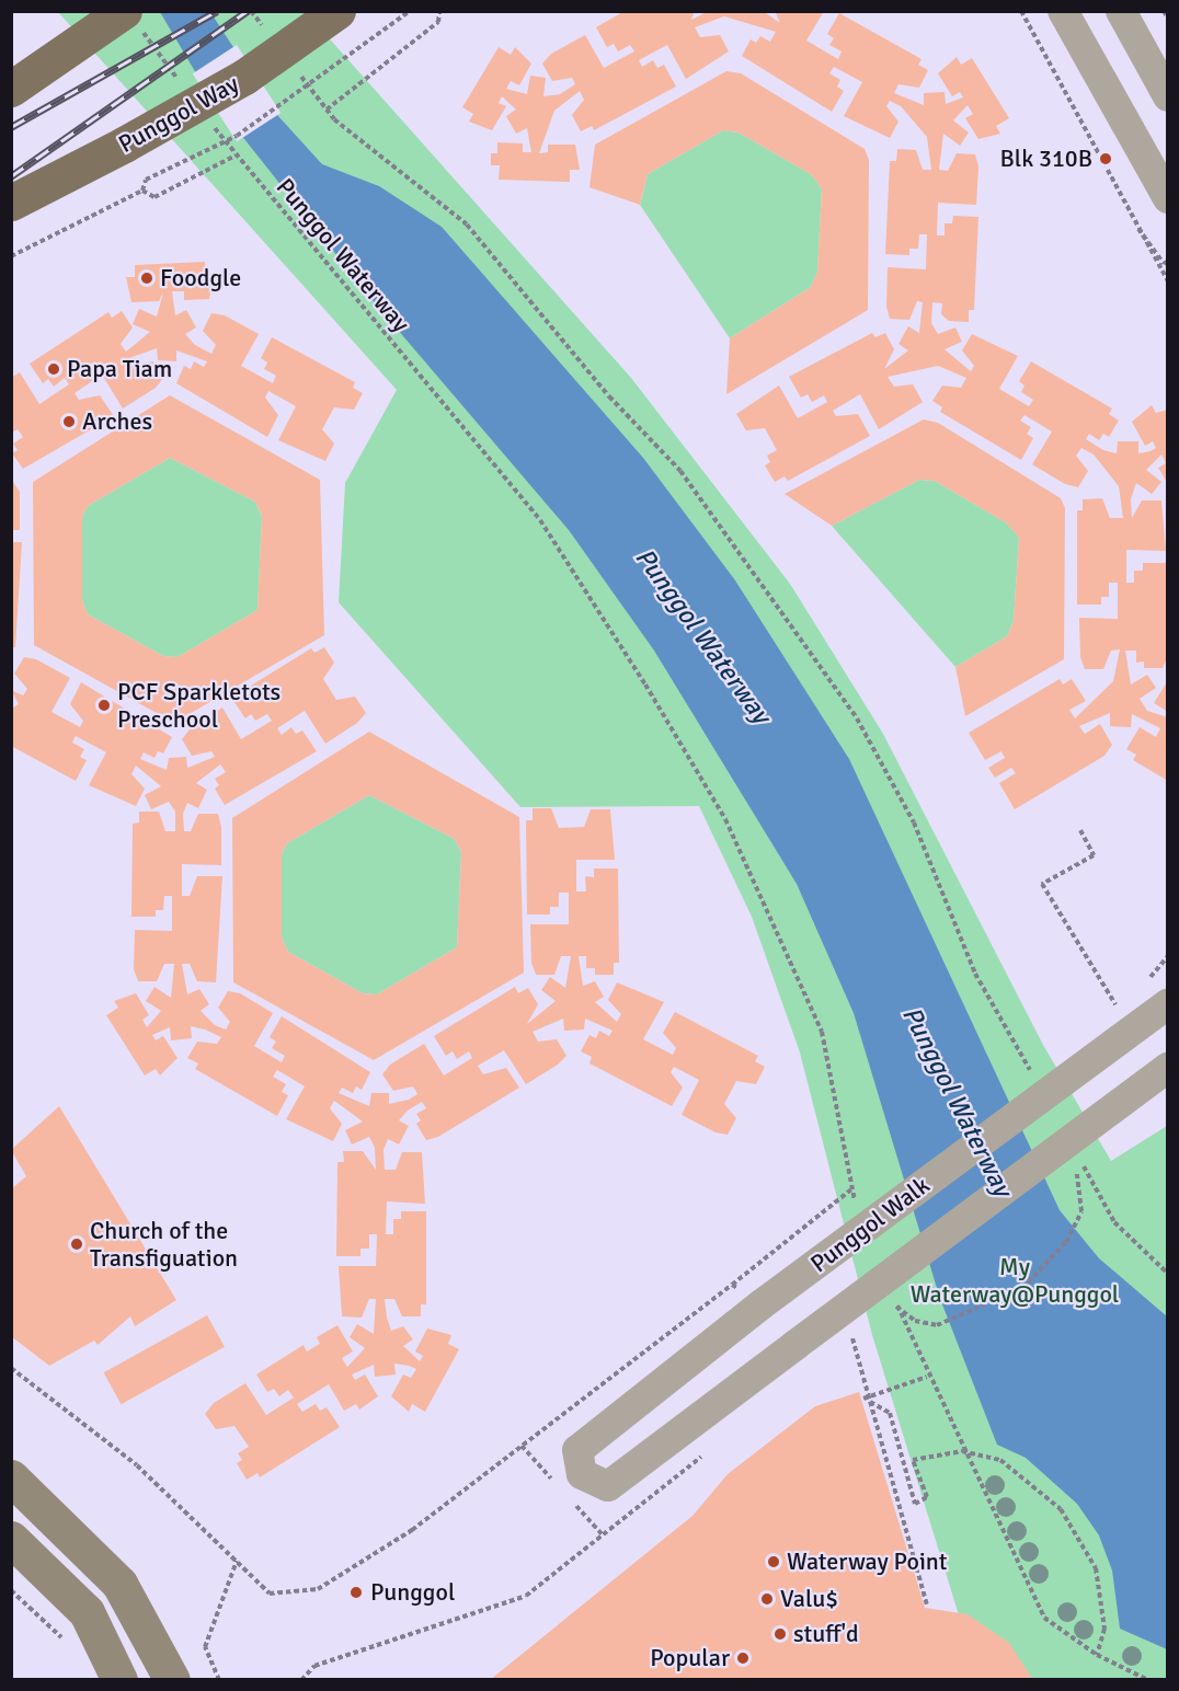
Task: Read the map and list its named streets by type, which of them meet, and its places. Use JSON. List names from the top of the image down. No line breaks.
{"streets":{"main road":["Punggol Way"],"street":["Punggol Walk"],"path":["Punggol Waterway"]},"water":["Punggol Waterway"],"parks":["My Waterway@Punggol"],"places":["Blk 310B","Foodgle","Papa Tiam","Arches","PCF Sparkletots Preschool","Church of the Transfiguation","Waterway Point","Punggol","Valu$","stuff'd","Popular"]}
